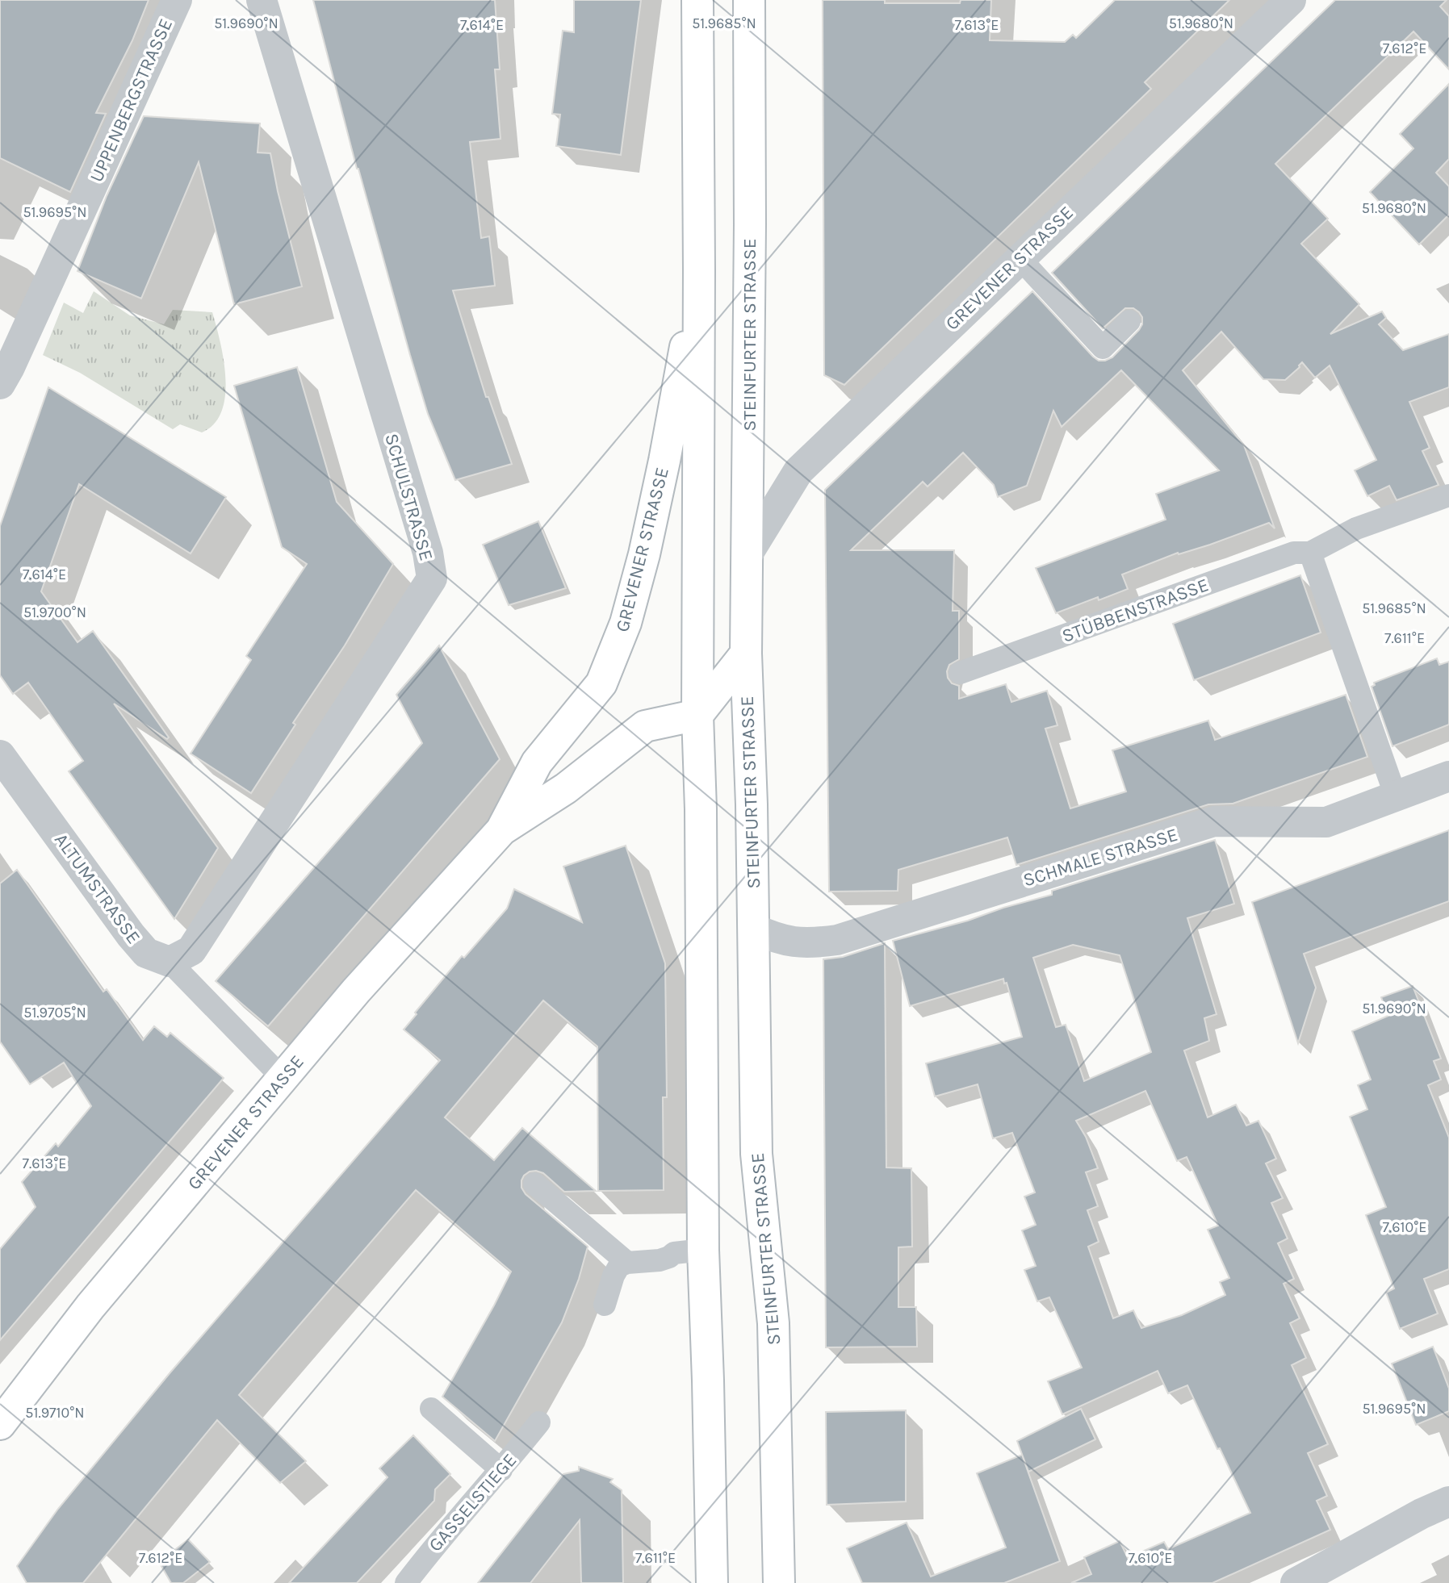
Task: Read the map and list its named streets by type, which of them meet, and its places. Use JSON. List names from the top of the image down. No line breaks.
{"streets":{"main road":["GREVENER STRASSE","STEINFURTER STRASSE"],"street":["UPPENBERGSTRASSE","SCHULSTRASSE","SCHMALE STRASSE","ALTUMSTRASSE"],"lane":["STÜBBENSTRASSE","GASSELSTIEGE"]},"crossings":[["GREVENER STRASSE","STEINFURTER STRASSE"],["GREVENER STRASSE","ALTUMSTRASSE"],["STEINFURTER STRASSE","SCHMALE STRASSE"],["SCHULSTRASSE","ALTUMSTRASSE"]],"coordinates":["51.9690°N","51.9685°N","51.9680°N","7.614°E","7.613°E","7.612°E","51.9695°N","51.9700°N","7.611°E","51.9705°N","7.610°E","51.9710°N"]}
